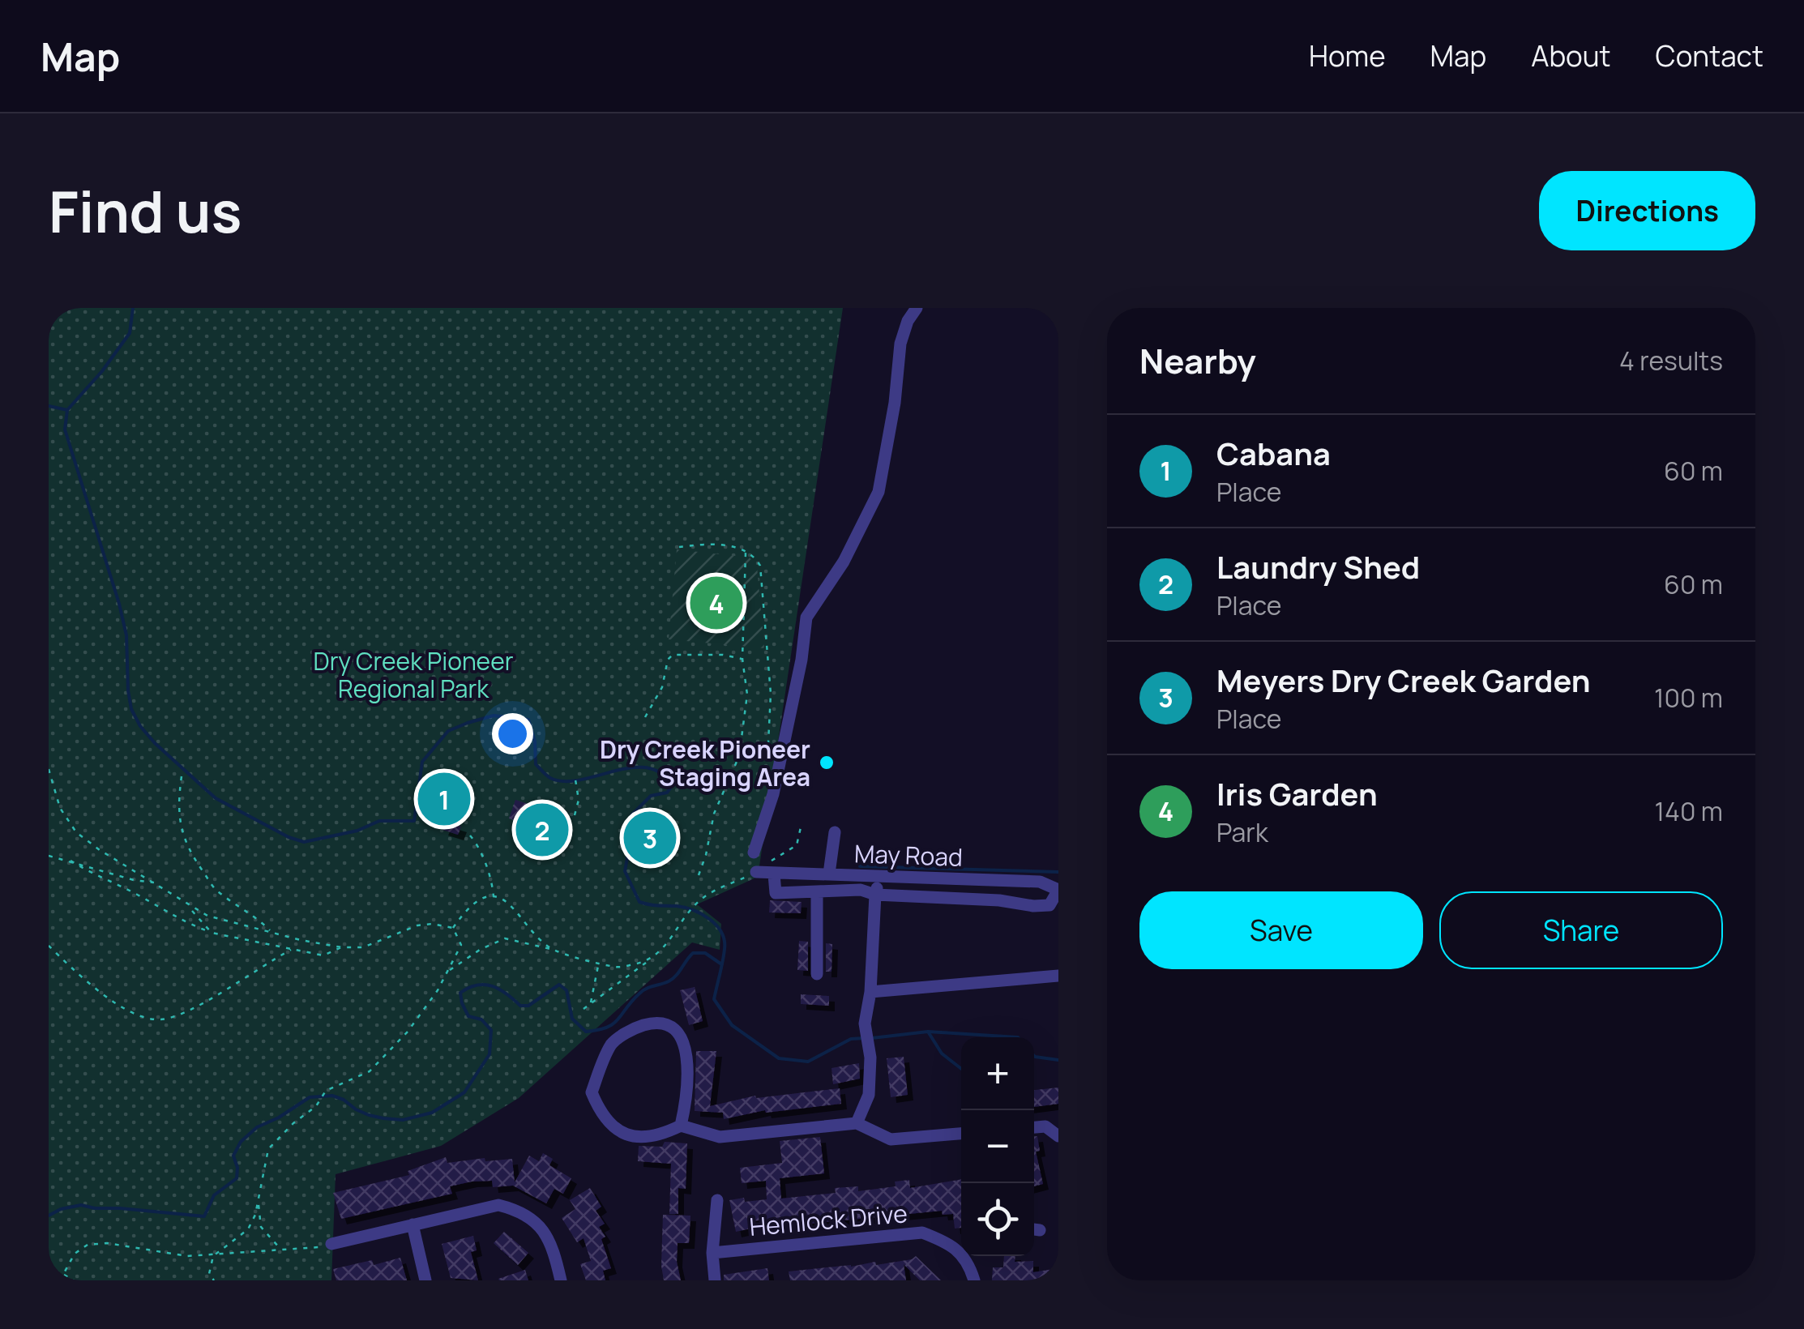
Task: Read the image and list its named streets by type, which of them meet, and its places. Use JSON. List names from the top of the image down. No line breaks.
{"streets":{"street":["May Road","Hemlock Drive"]},"parks":["Dry Creek Pioneer Regional Park"],"places":["Dry Creek Pioneer Staging Area"],"page":{"header":"Map","nav":["Home","Map","About","Contact"],"buttons":["Directions",["Save","Share"]],"title":"Find us","heading":["Nearby","4 results"],"list":[{"mark":"1","name":"Cabana","note":"Place","value":"60 m"},{"mark":"2","name":"Laundry Shed","note":"Place","value":"60 m"},{"mark":"3","name":"Meyers Dry Creek Garden","note":"Place","value":"100 m"},{"mark":"4","name":"Iris Garden","note":"Park","value":"140 m"}],"pins":["4","1","2","3"],"map_buttons":["+","−"]}}
